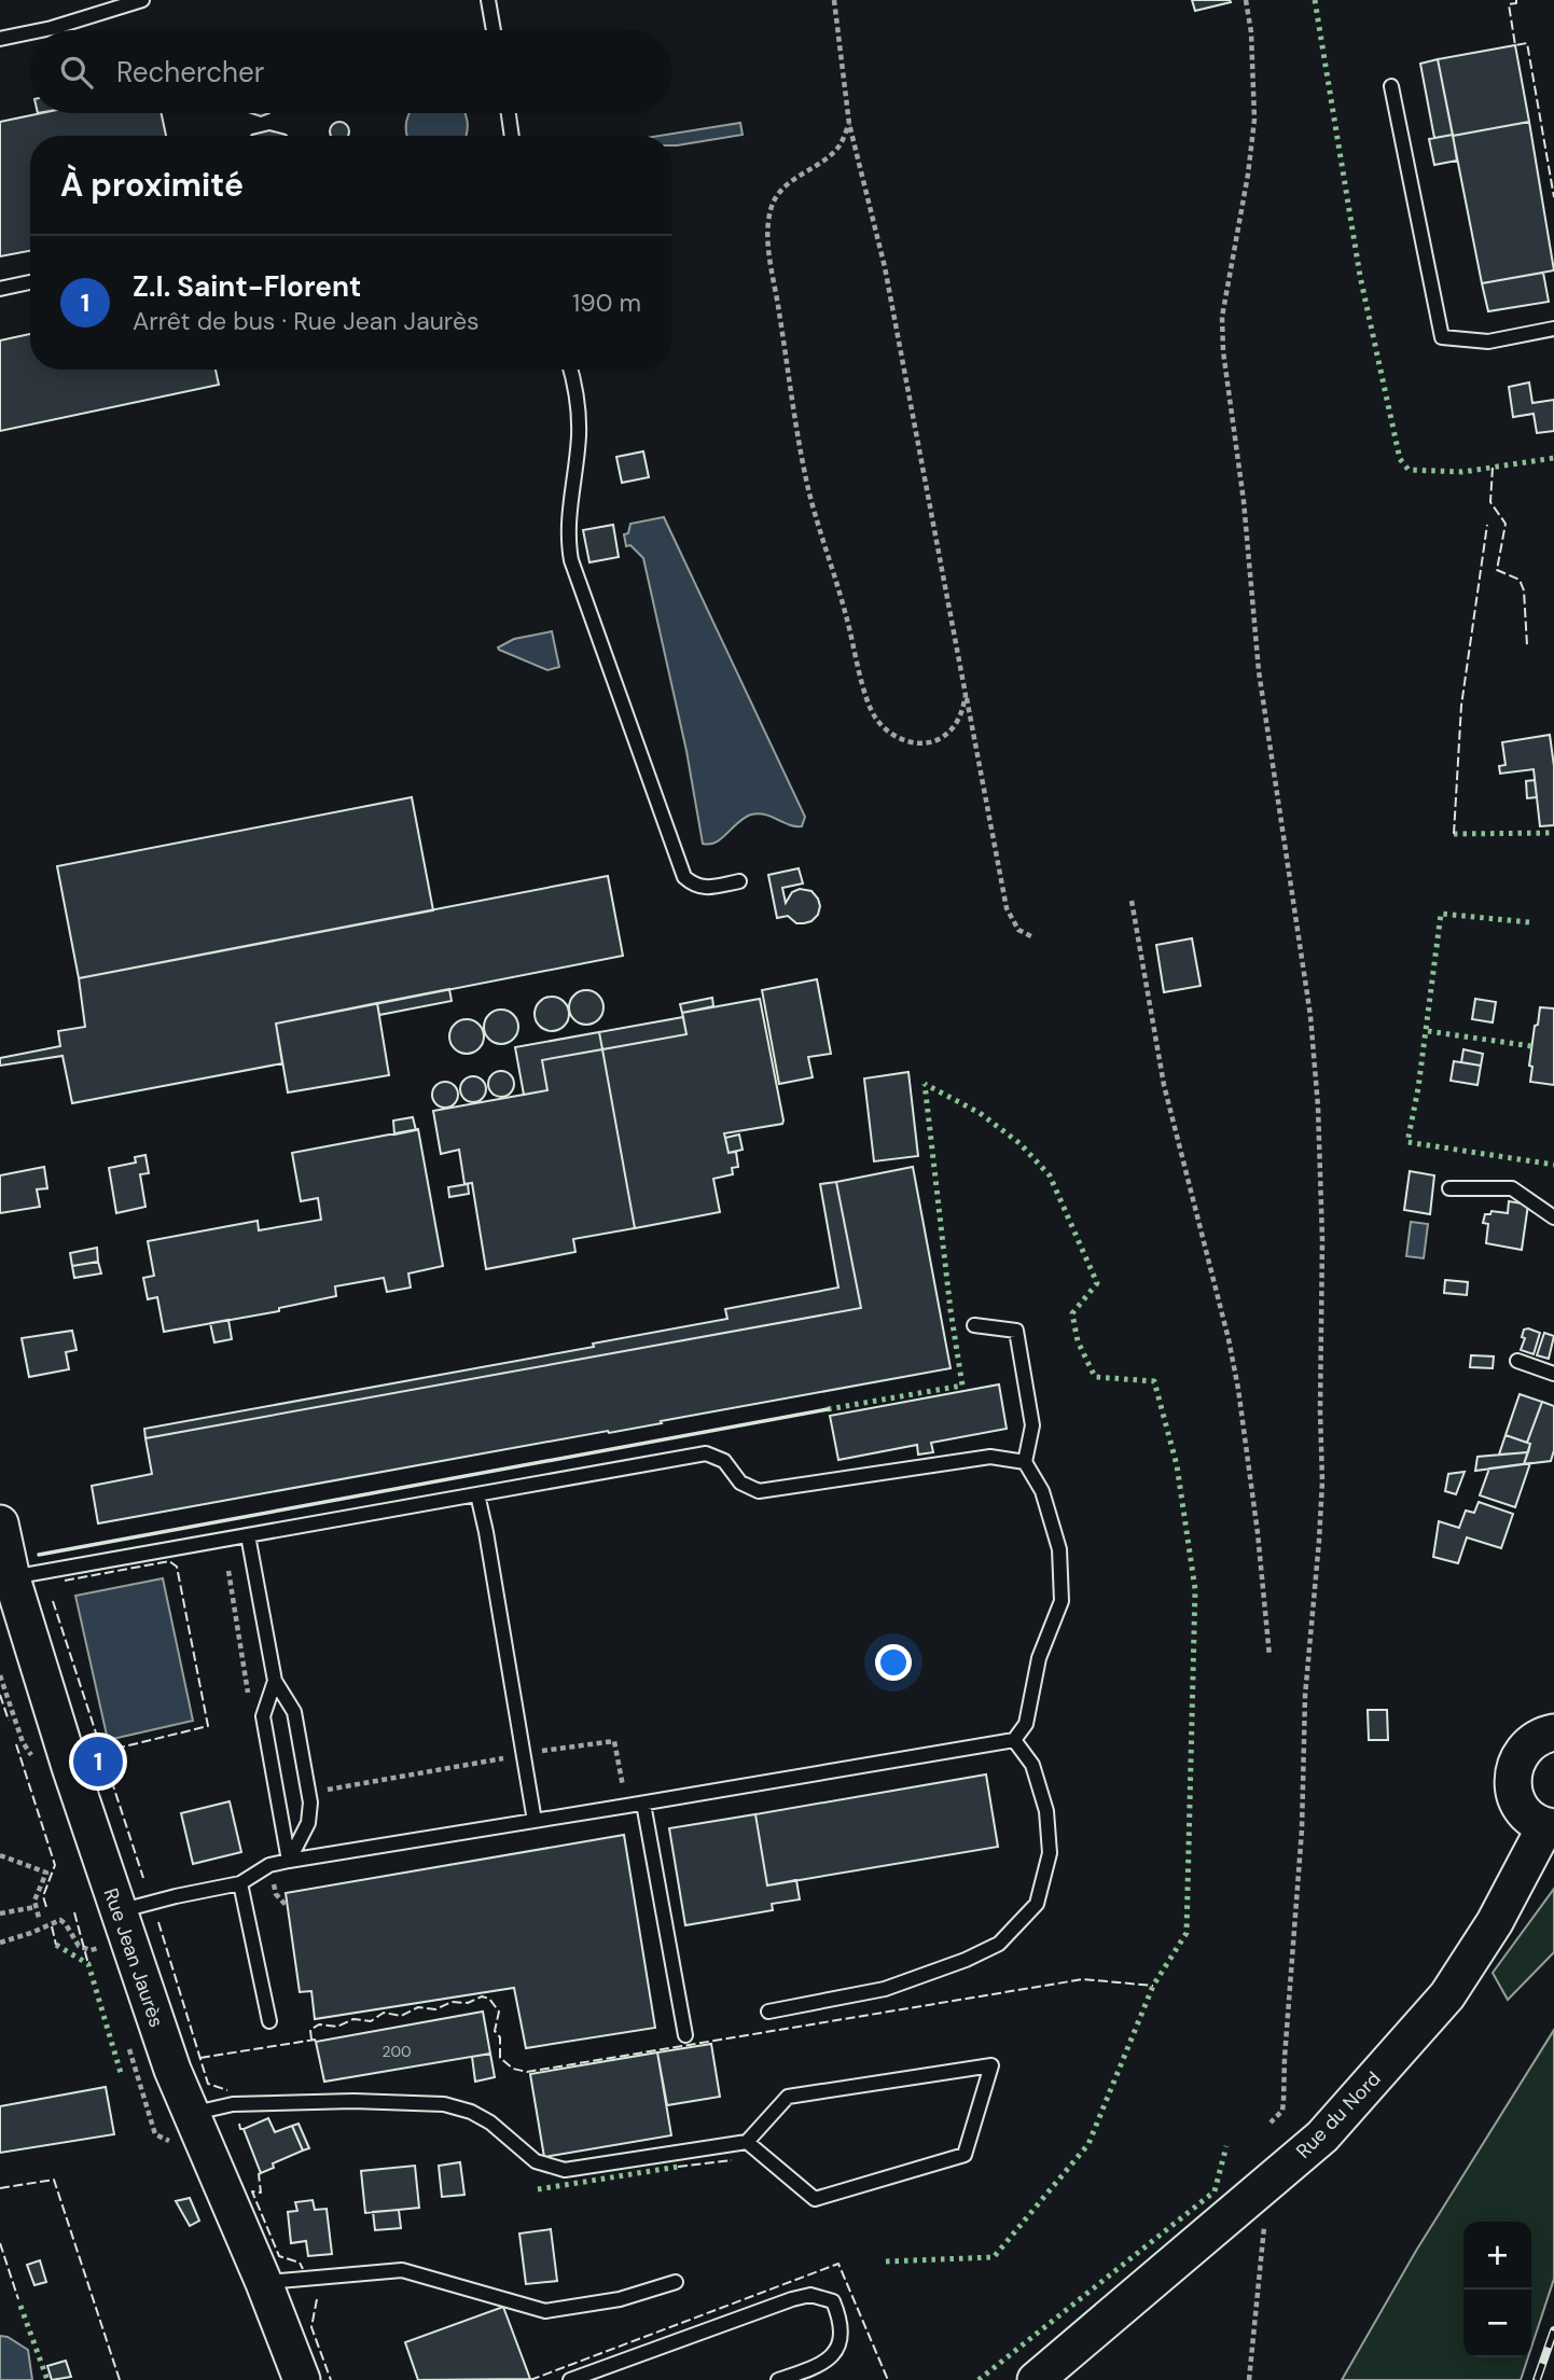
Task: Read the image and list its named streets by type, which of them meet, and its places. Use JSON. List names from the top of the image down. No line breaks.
{"streets":{"street":["Rue Jean Jaurès","Rue du Nord"]},"house_numbers":["200"],"page":{"search":"Rechercher","heading":"À proximité","list":[{"mark":"1","name":"Z.I. Saint-Florent","note":"Arrêt de bus · Rue Jean Jaurès","value":"190 m"}],"pins":"1","map_buttons":["+","−"]}}
